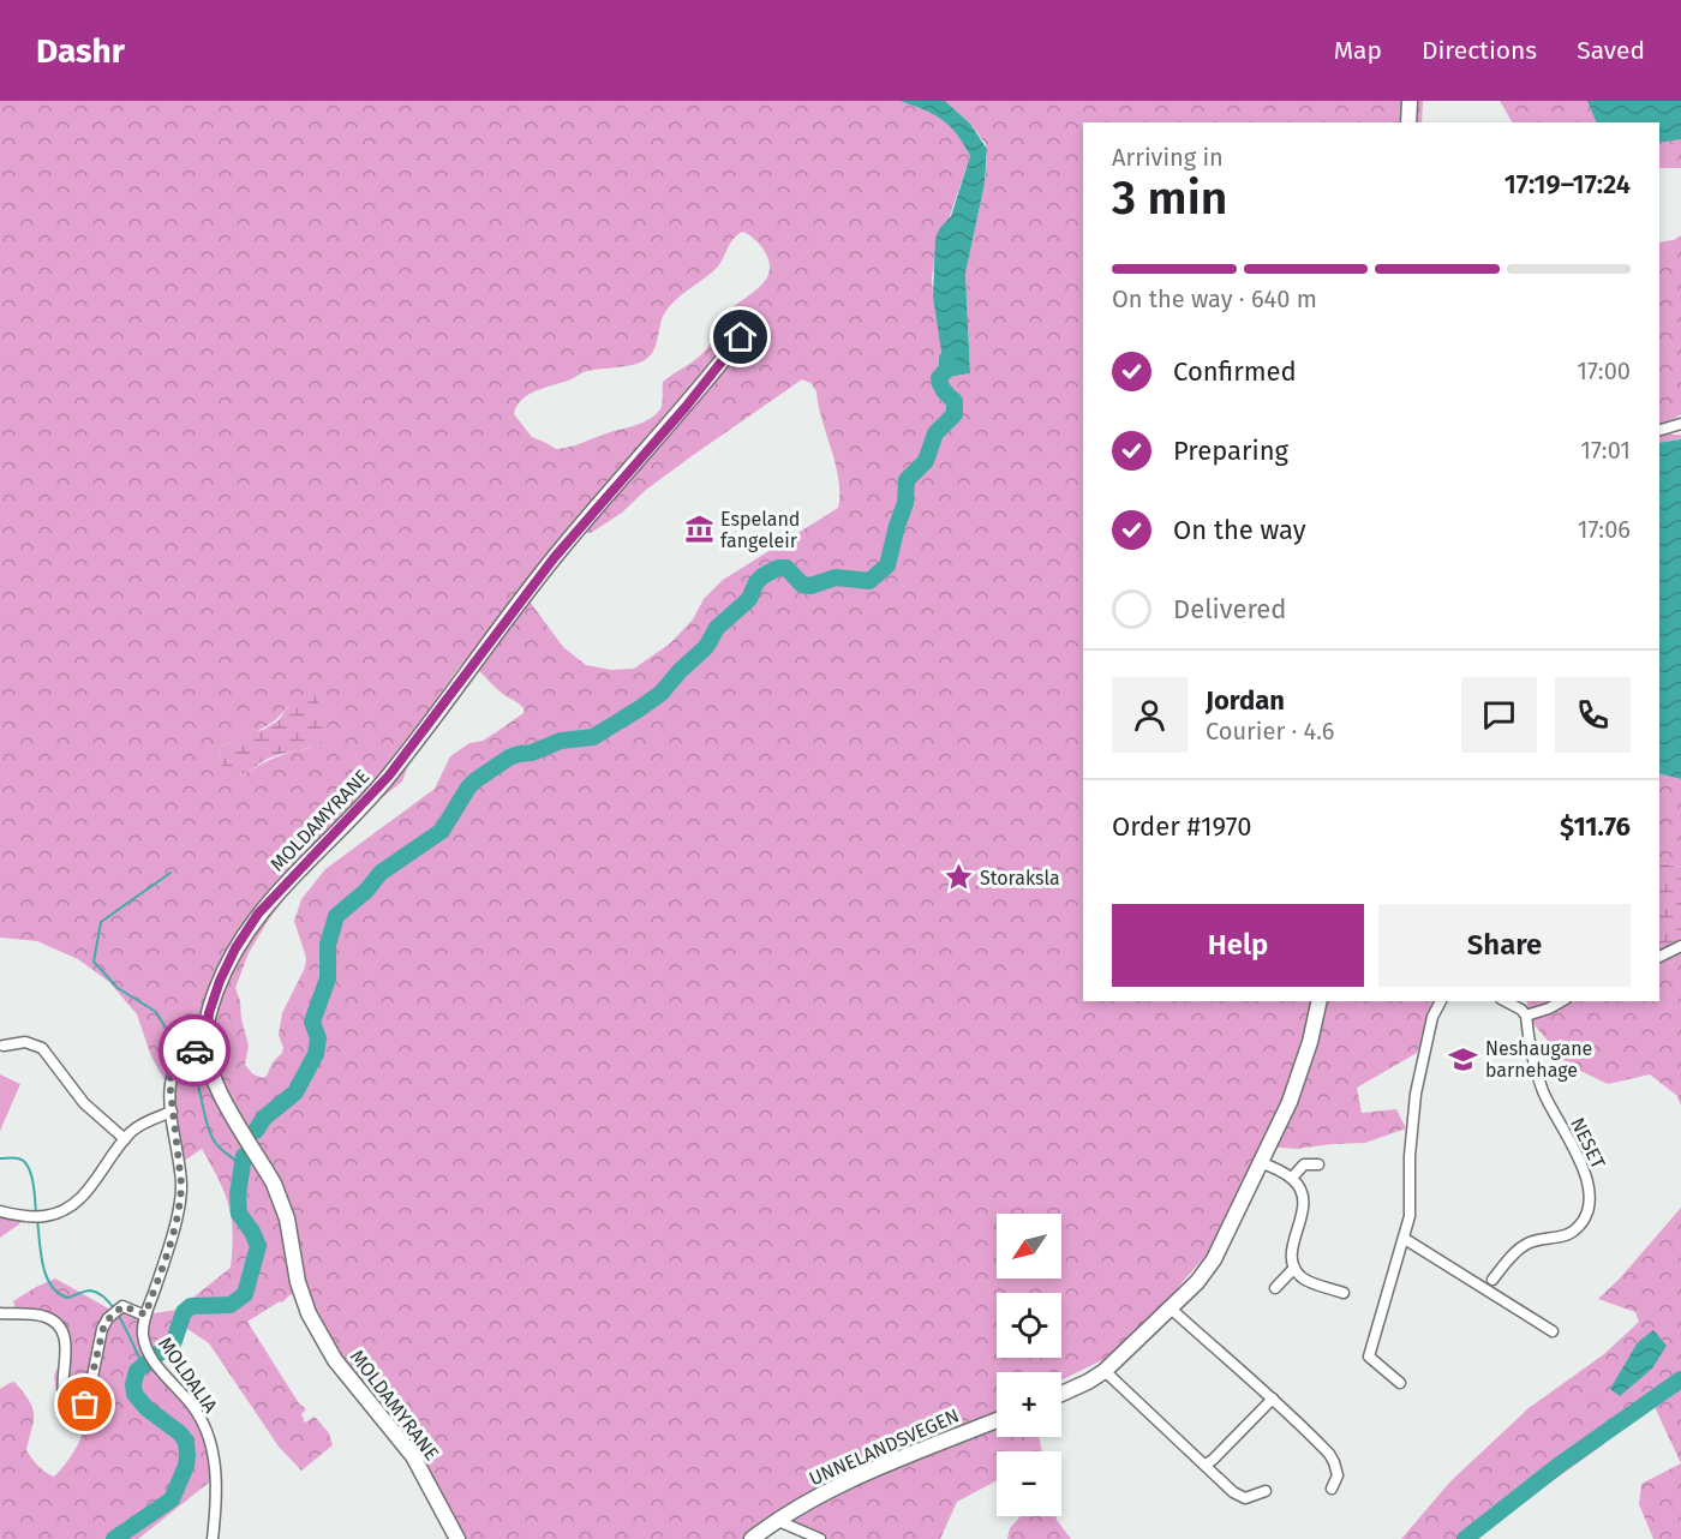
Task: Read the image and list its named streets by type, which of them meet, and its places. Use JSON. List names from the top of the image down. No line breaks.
{"streets":{"street":["MOLDAMYRANE","NESET","MOLDALIA","UNNELANDSVEGEN"]},"crossings":[["MOLDAMYRANE","MOLDALIA"]],"places":{"museum":["Espeland fangeleir"],"place":["Storaksla"],"school or university":["Neshaugane barnehage"]},"north":"bottom left","page":{"header":"Dashr","nav":["Map","Directions","Saved"],"heading":["3 min","Arriving in","17:19–17:24"],"panel":["Jordan","Courier · 4.6","Order #1970","$11.76"],"bar":"On the way · 640 m","list":[["Confirmed","17:00"],["Preparing","17:01"],["On the way","17:06"],"Delivered"],"buttons":["Help","Share"],"map_buttons":["+","−"]}}
